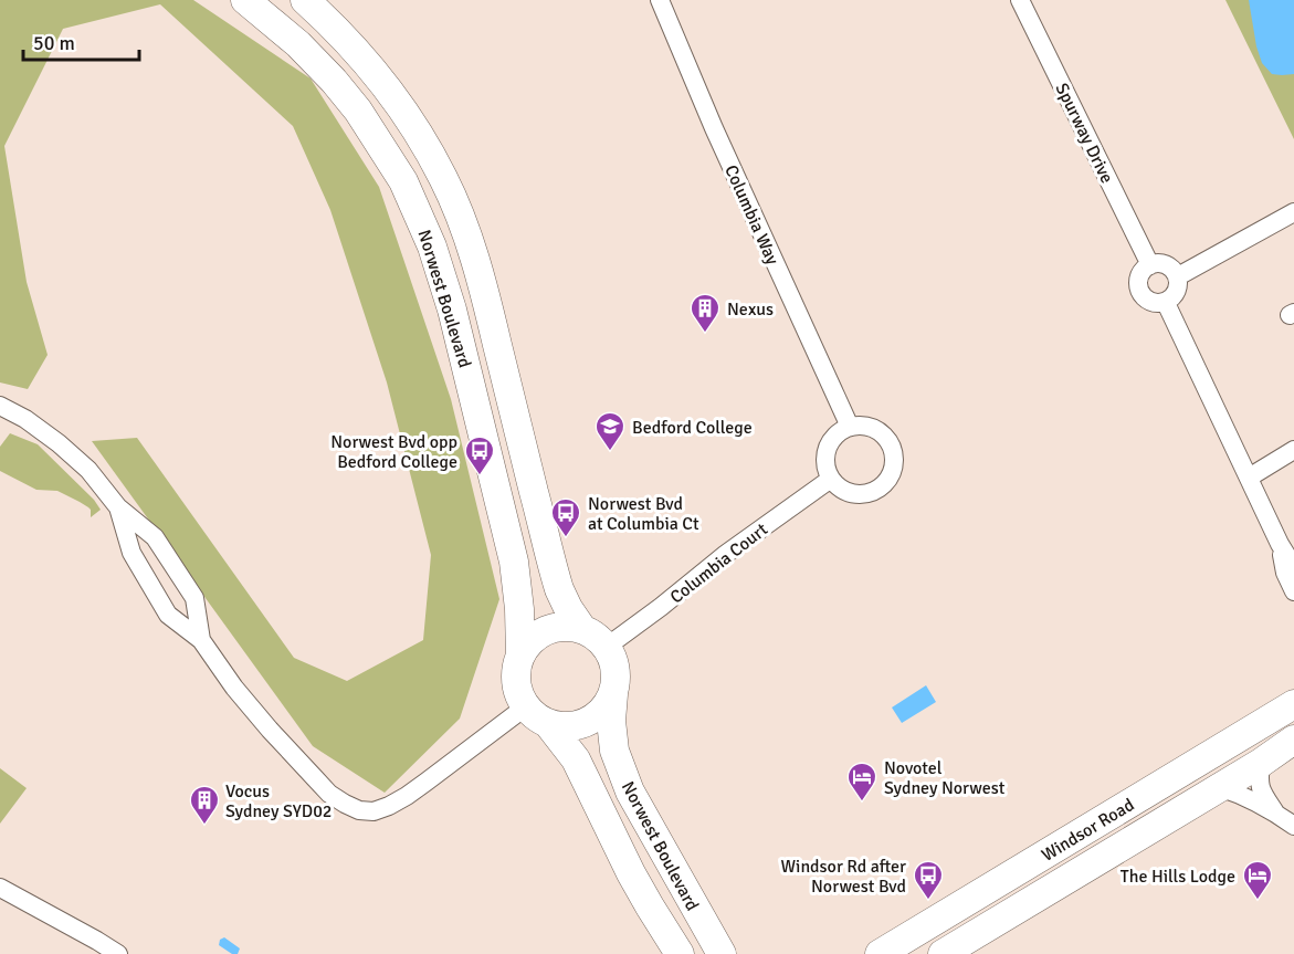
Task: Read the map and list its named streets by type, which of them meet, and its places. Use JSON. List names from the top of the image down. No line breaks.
{"streets":{"main road":["Norwest Boulevard","Windsor Road"],"street":["Spurway Drive","Columbia Way","Columbia Court"]},"crossings":[["Columbia Way","Columbia Court"],["Norwest Boulevard","Columbia Court"]],"places":{"building":["Nexus","Vocus Sydney SYD02"],"school or university":["Bedford College"],"bus stop":["Norwest Bvd opp Bedford College","Norwest Bvd at Columbia Ct","Windsor Rd after Norwest Bvd"],"hotel":["Novotel Sydney Norwest","The Hills Lodge"]},"scale_bar":"50 m"}
